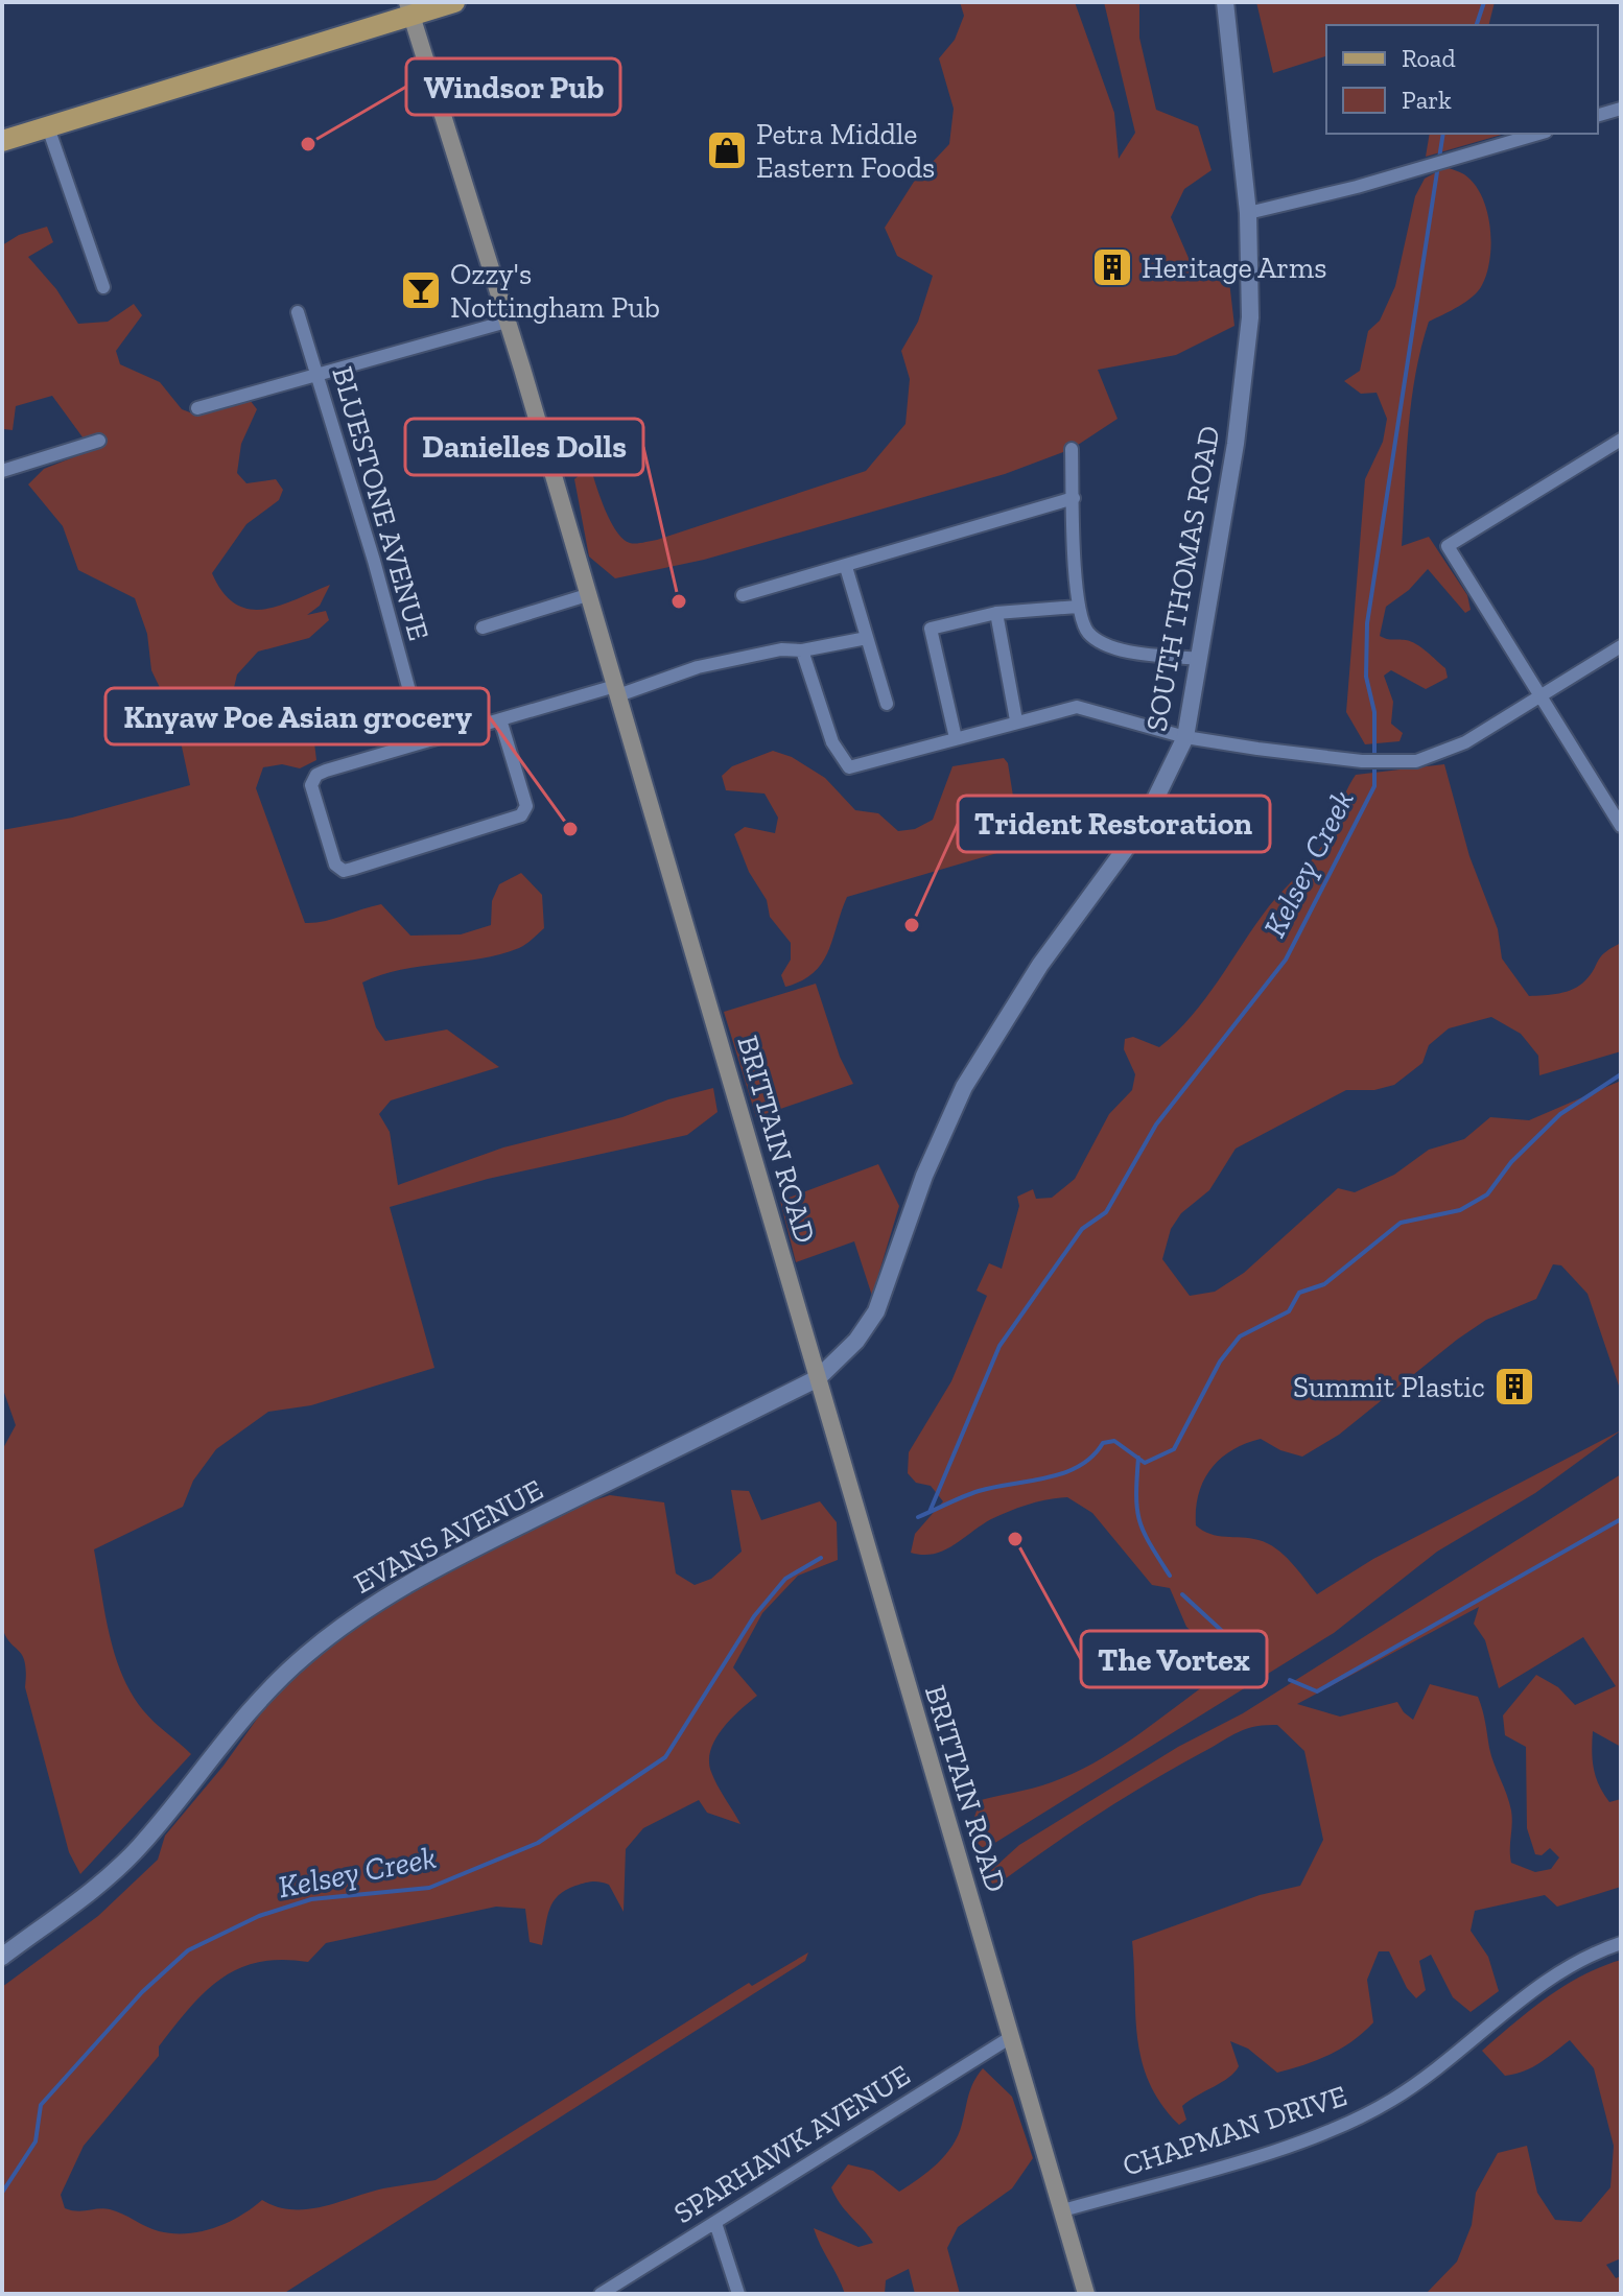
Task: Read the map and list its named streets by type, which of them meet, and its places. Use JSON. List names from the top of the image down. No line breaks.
{"streets":{"main road":["BRITTAIN ROAD"],"street":["BLUESTONE AVENUE","SOUTH THOMAS ROAD","EVANS AVENUE","CHAPMAN DRIVE","SPARHAWK AVENUE"]},"crossings":[["SOUTH THOMAS ROAD","EVANS AVENUE"],["BRITTAIN ROAD","EVANS AVENUE"],["BRITTAIN ROAD","CHAPMAN DRIVE"],["BRITTAIN ROAD","SPARHAWK AVENUE"]],"water":["Kelsey Creek"],"places":{"other":["Windsor Pub","Danielles Dolls","Knyaw Poe Asian grocery","Trident Restoration","The Vortex"],"shop":["Petra Middle Eastern Foods"],"building":["Heritage Arms","Summit Plastic"],"bar":["Ozzy's Nottingham Pub"]},"legend":["Road","Park"]}
